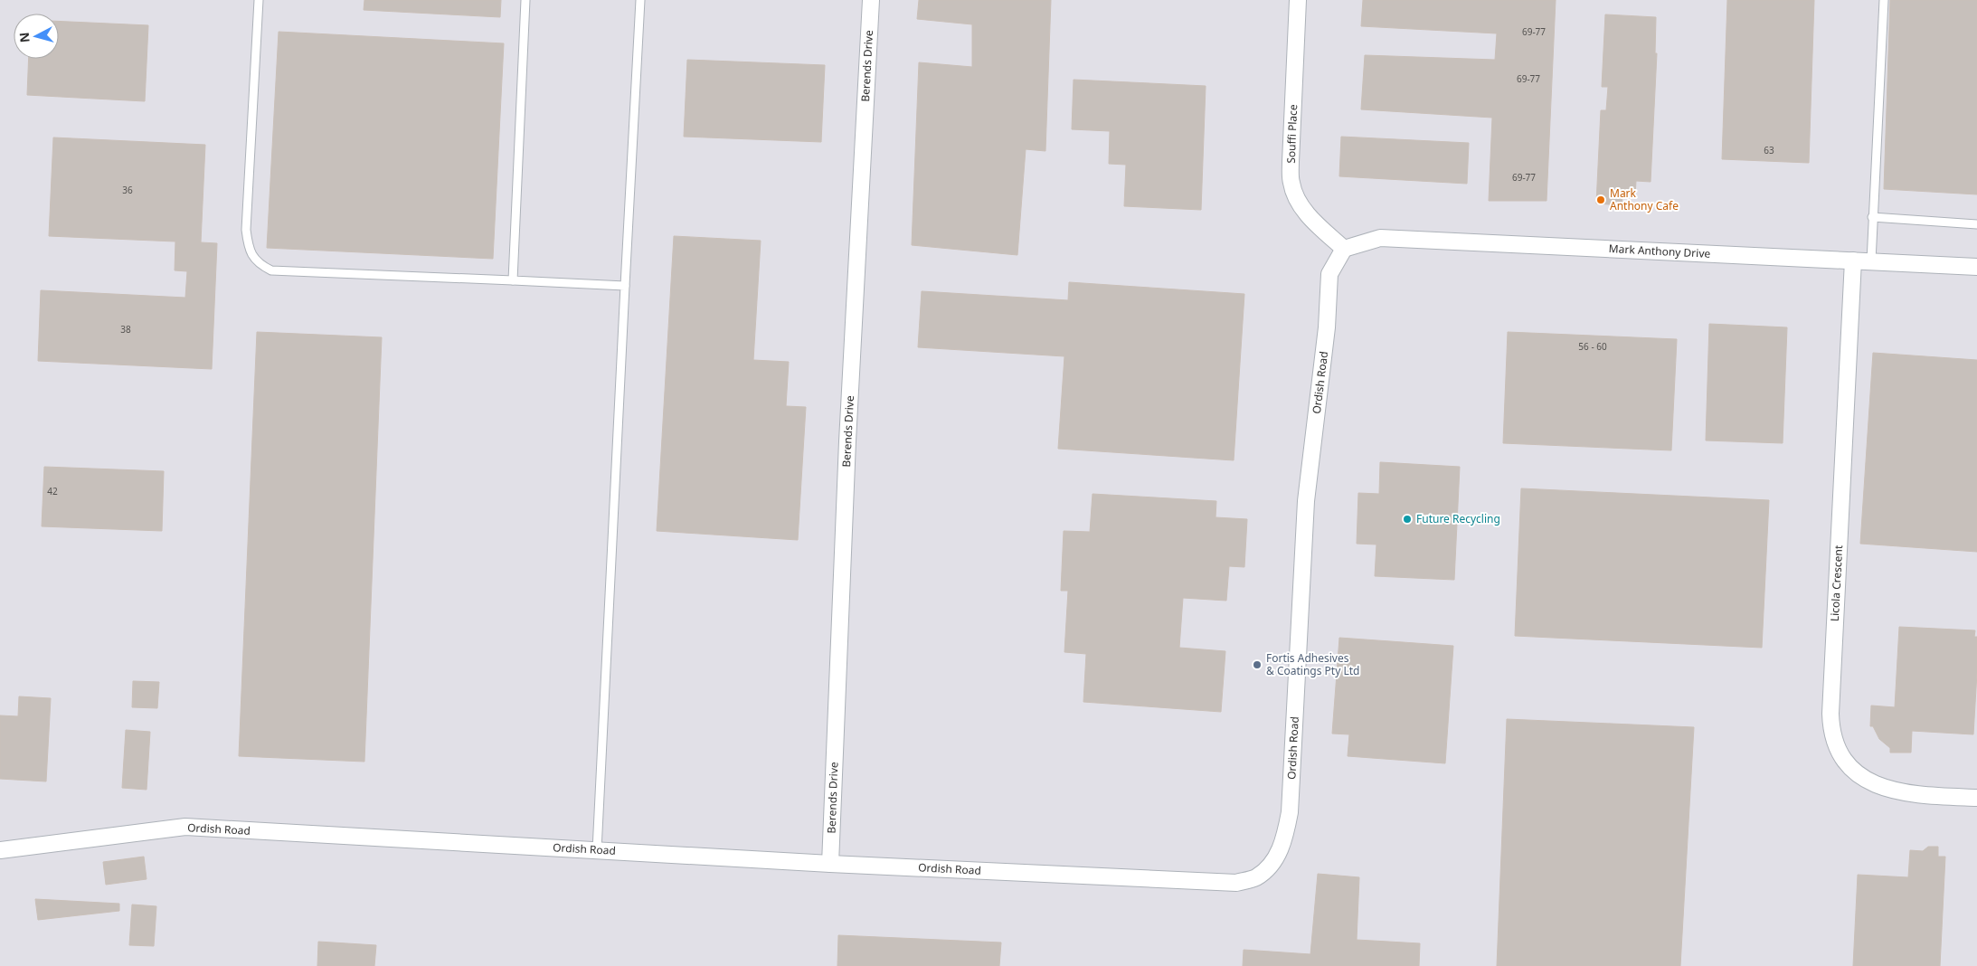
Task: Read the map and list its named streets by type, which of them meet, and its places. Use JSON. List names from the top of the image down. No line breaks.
{"streets":{"street":["Berends Drive","Souffi Place","Mark Anthony Drive","Ordish Road","Licola Crescent"]},"crossings":[["Berends Drive","Ordish Road"],["Souffi Place","Mark Anthony Drive"],["Souffi Place","Ordish Road"],["Mark Anthony Drive","Ordish Road"],["Mark Anthony Drive","Licola Crescent"]],"places":["Mark Anthony Cafe","Future Recycling","Fortis Adhesives & Coatings Pty Ltd"],"house_numbers":["69-77","69-77","63","69-77","36","38","56 - 60","42"],"north":"left"}
